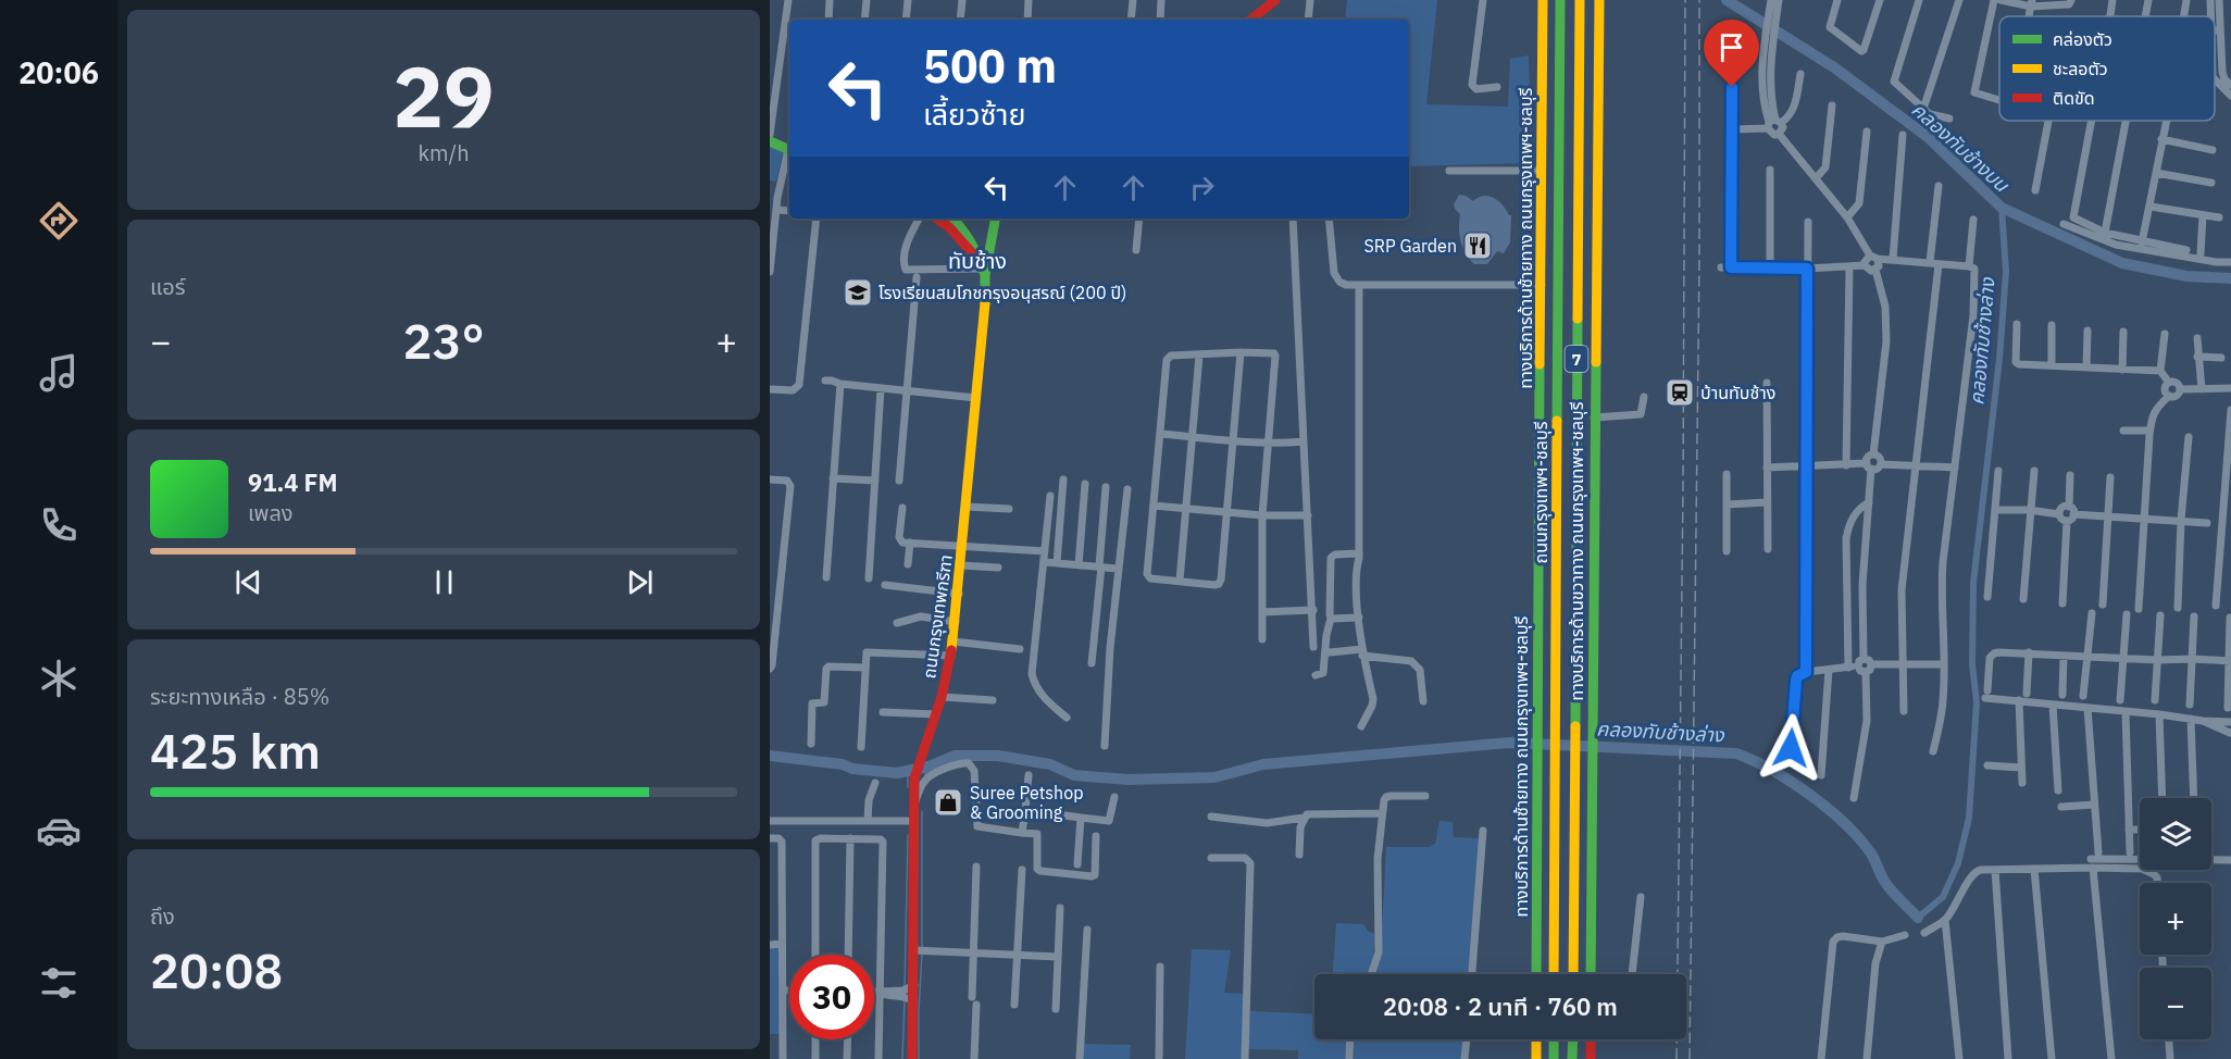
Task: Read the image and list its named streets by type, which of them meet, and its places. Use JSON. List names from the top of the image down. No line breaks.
{"streets":{"main road":["ทางบริการด้านซ้ายทาง ถนนกรุงเทพฯ-ชลบุรี","7","ถนนกรุงเทพฯ-ชลบุรี","ทางบริการด้านขวาทาง ถนนกรุงเทพฯ-ชลบุรี","ถนนกรุงเทพกรีฑา"]},"districts":["ทับช้าง"],"water":["คลองทับช้างบน","คลองทับช้างล่าง"],"places":{"restaurant":["SRP Garden"],"school or university":["โรงเรียนสมโภชกรุงอนุสรณ์ (200 ปี)"],"station":["บ้านทับช้าง"],"shop":["Suree Petshop & Grooming"]},"legend":["คล่องตัว","ชะลอตัว","ติดขัด"],"page":{"tabs":"20:06","tile":[["29","km/h"],"แอร์",["ระยะทางเหลือ · 85%","425 km"],["ถึง","20:08"]],"turn":["500 m","เลี้ยวซ้าย"],"heat":["−","23°","+"],"song":["91.4 FM","เพลง"],"map_buttons":["+","−"],"limit":"30","trip":"20:08 · 2 นาที · 760 m"}}
